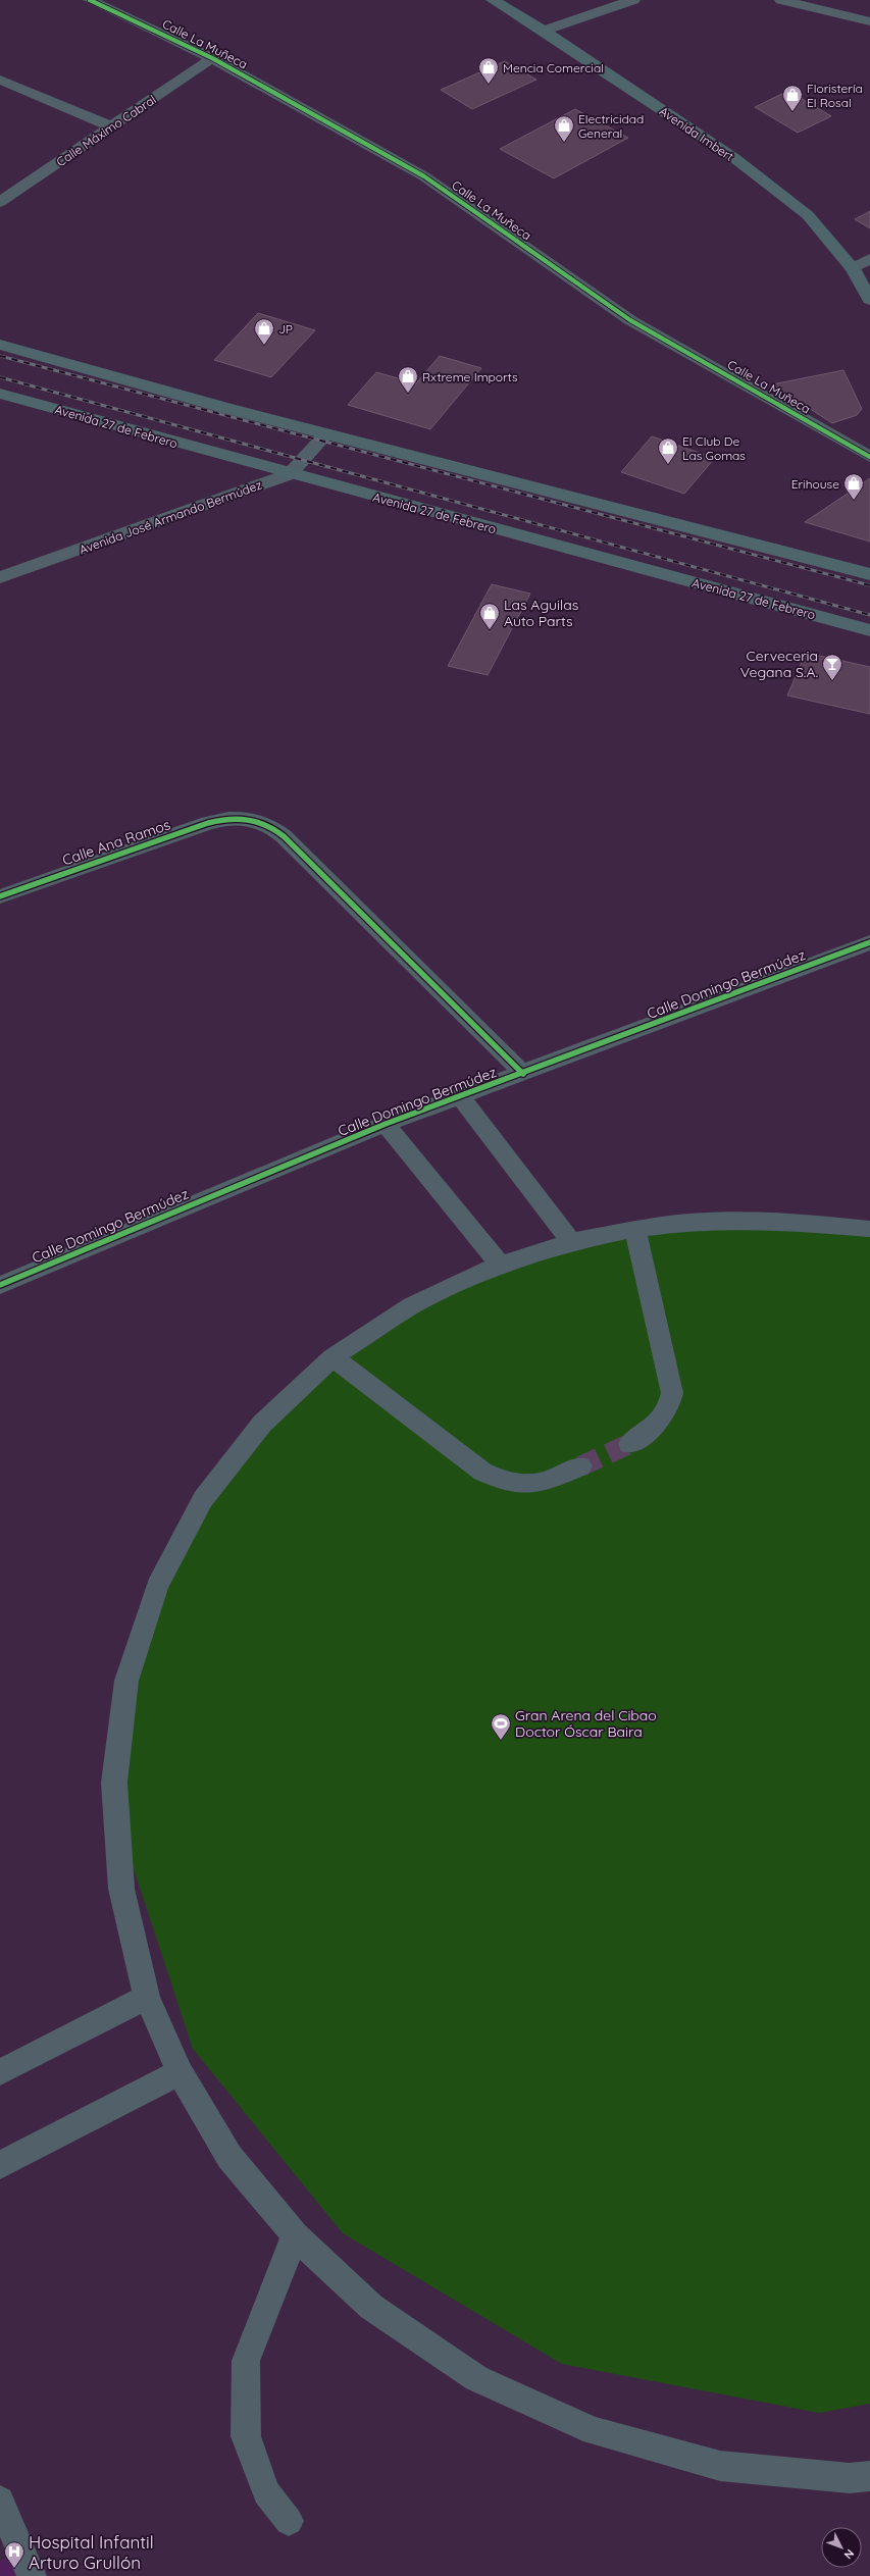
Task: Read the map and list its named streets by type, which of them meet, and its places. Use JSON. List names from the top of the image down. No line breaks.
{"streets":{"main road":["Avenida Imbert","Avenida 27 de Febrero"],"street":["Calle La Muñeca","Calle Máximo Cabral","Avenida José Armando Bermúdez","Calle Ana Ramos","Calle Domingo Bermúdez"]},"crossings":[["Calle La Muñeca","Calle Máximo Cabral"],["Avenida 27 de Febrero","Avenida José Armando Bermúdez"],["Calle Ana Ramos","Calle Domingo Bermúdez"]],"places":{"shop":["Mencia Comercial","Floristería El Rosal","Electricidad General","JP","Rxtreme Imports","El Club De Las Gomas","Erihouse","Las Aguilas Auto Parts"],"bar":["Cerveceria Vegana S.A."],"sports":["Gran Arena del Cibao Doctor Óscar Baira"],"hospital":["Hospital Infantil Arturo Grullón"]},"north":"bottom right"}
